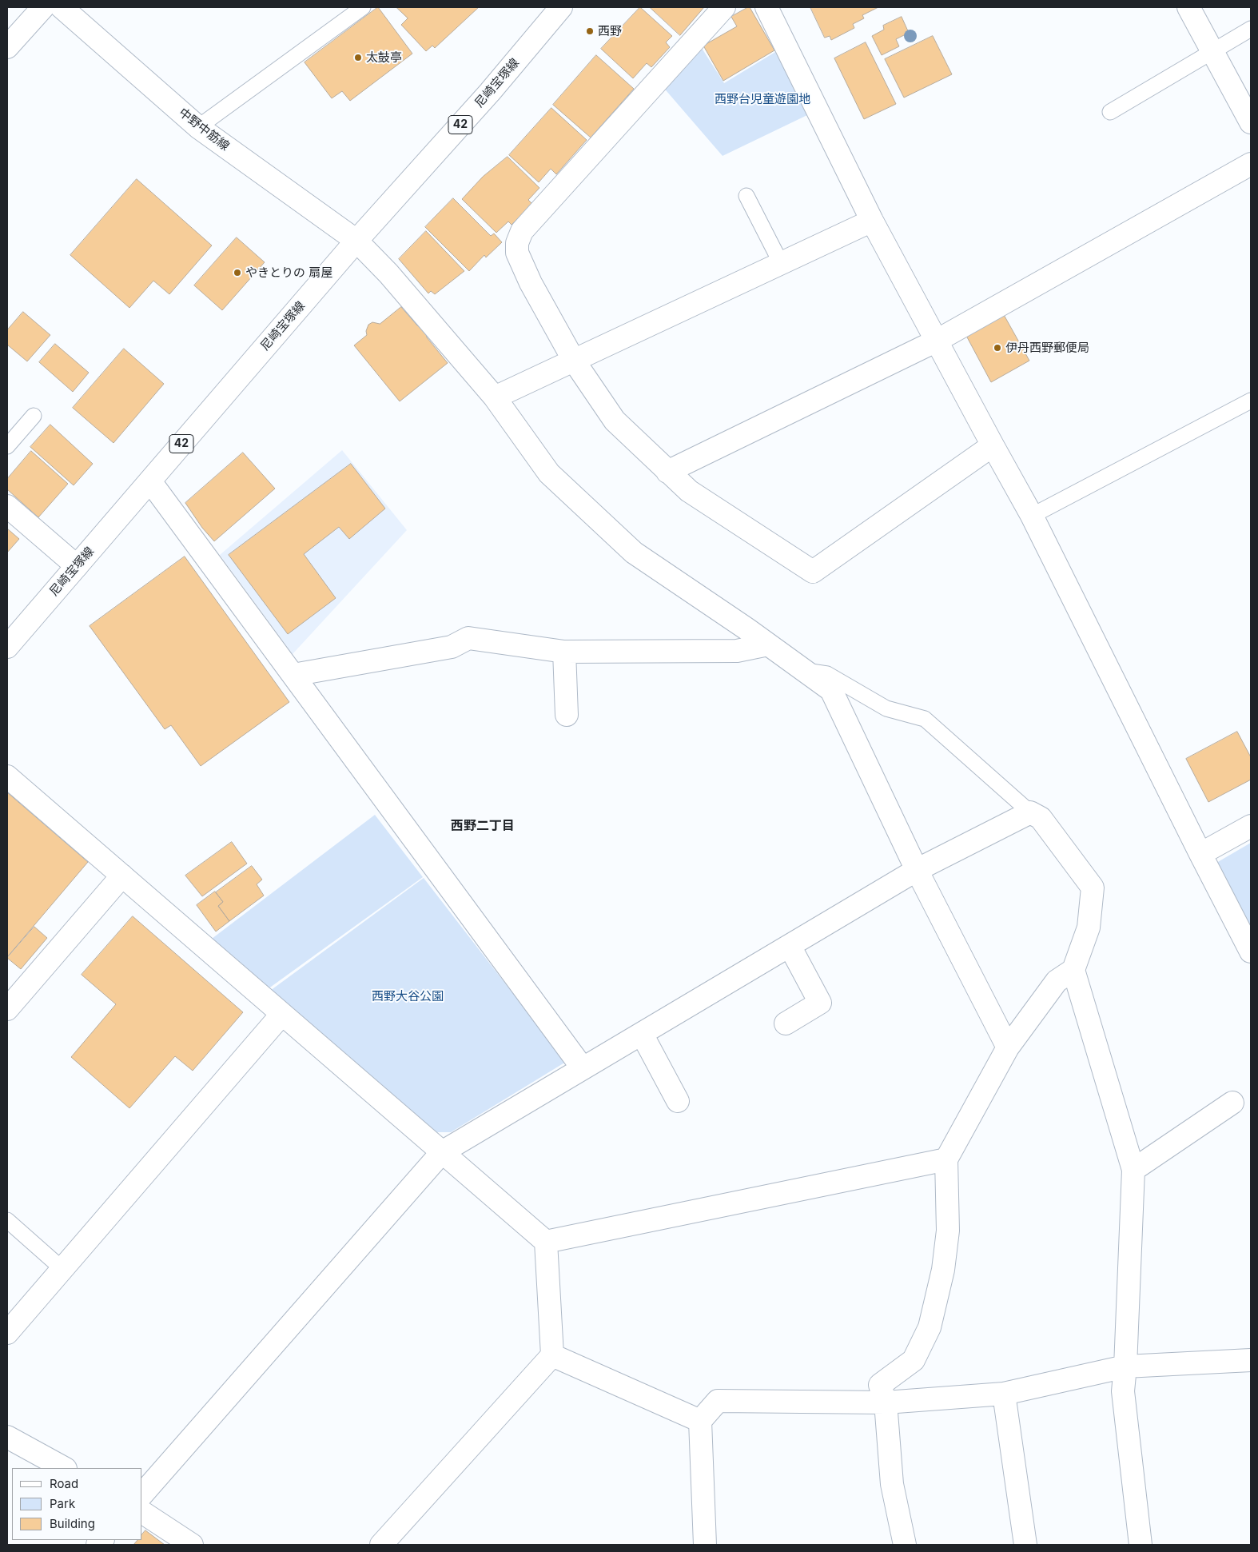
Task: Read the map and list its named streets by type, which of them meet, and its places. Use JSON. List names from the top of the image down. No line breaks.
{"streets":{"street":["尼崎宝塚線","42","中野中筋線"]},"crossings":[["尼崎宝塚線","中野中筋線"]],"districts":["西野二丁目"],"parks":["西野台児童遊園地","西野大谷公園"],"places":["西野","太鼓亭","やきとりの 扇屋","伊丹西野郵便局"],"legend":["Road","Park","Building"]}
